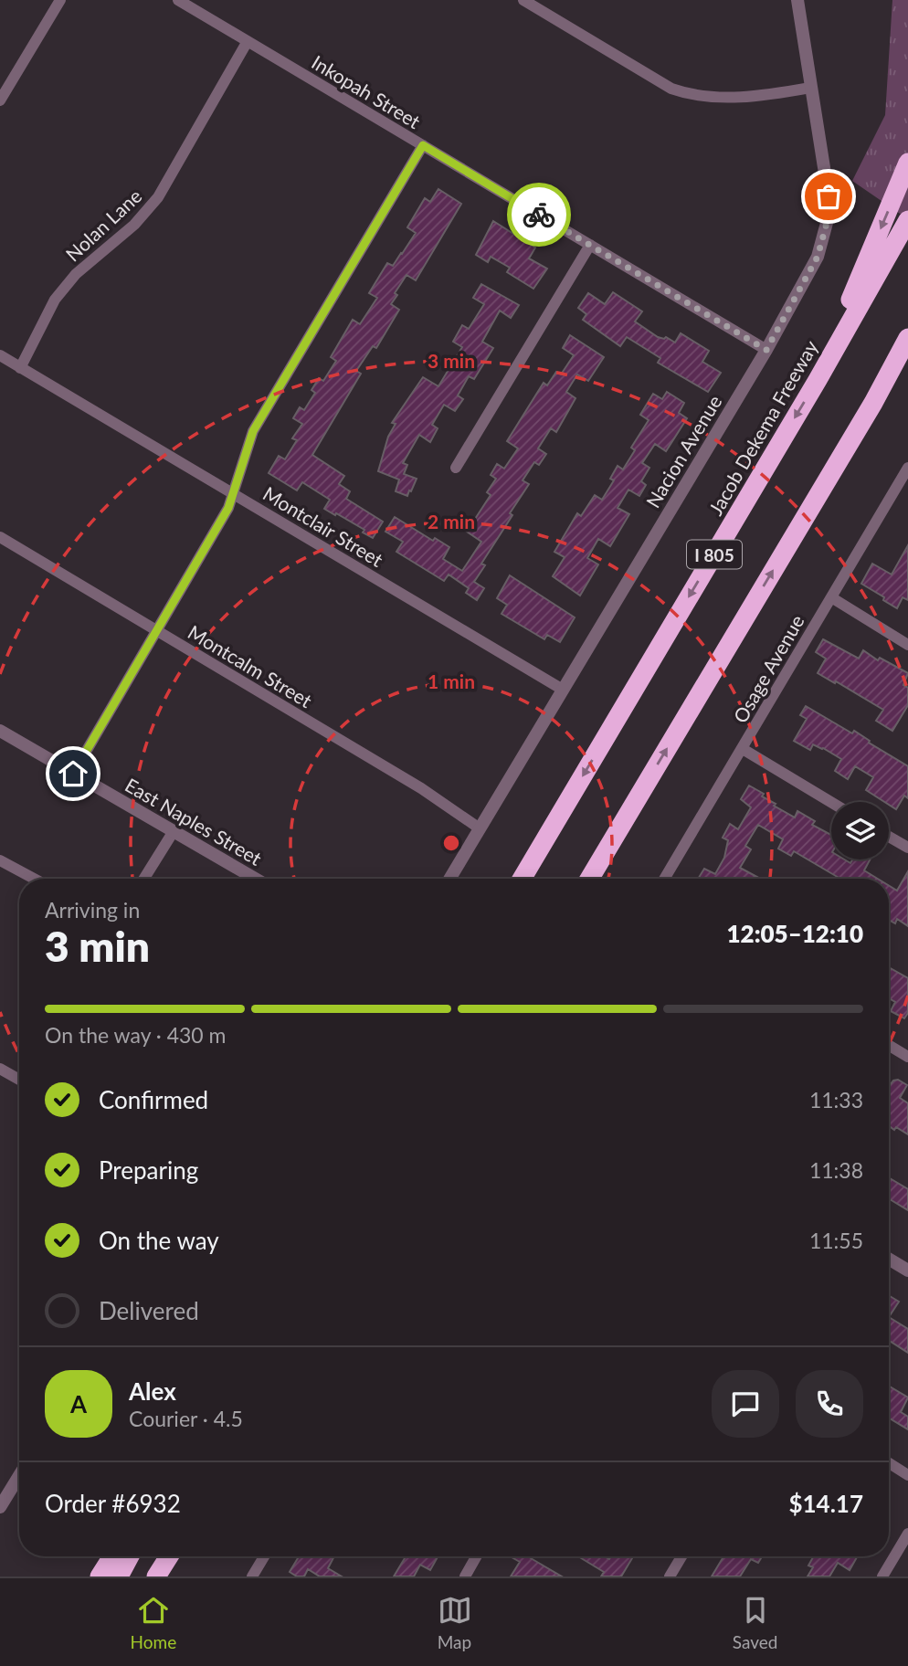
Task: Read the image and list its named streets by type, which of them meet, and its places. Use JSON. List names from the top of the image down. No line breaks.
{"streets":{"highway":["Jacob Dekema Freeway","I 805"],"street":["Inkopah Street","Nolan Lane","Nacion Avenue","Montclair Street","Montcalm Street","Osage Avenue","East Naples Street"]},"crossings":[["Inkopah Street","Nolan Lane"],["Inkopah Street","Nacion Avenue"],["Nolan Lane","Montclair Street"],["Nacion Avenue","Montclair Street"],["Nacion Avenue","Montcalm Street"]],"page":{"heading":["3 min","Arriving in","12:05–12:10"],"panel":["Alex","Courier · 4.5","Order #6932","$14.17"],"bar":"On the way · 430 m","list":[["Confirmed","11:33"],["Preparing","11:38"],["On the way","11:55"],"Delivered"],"round":"A","tabs":["Home","Map","Saved"]},"rings":["3 min","2 min","1 min"]}
